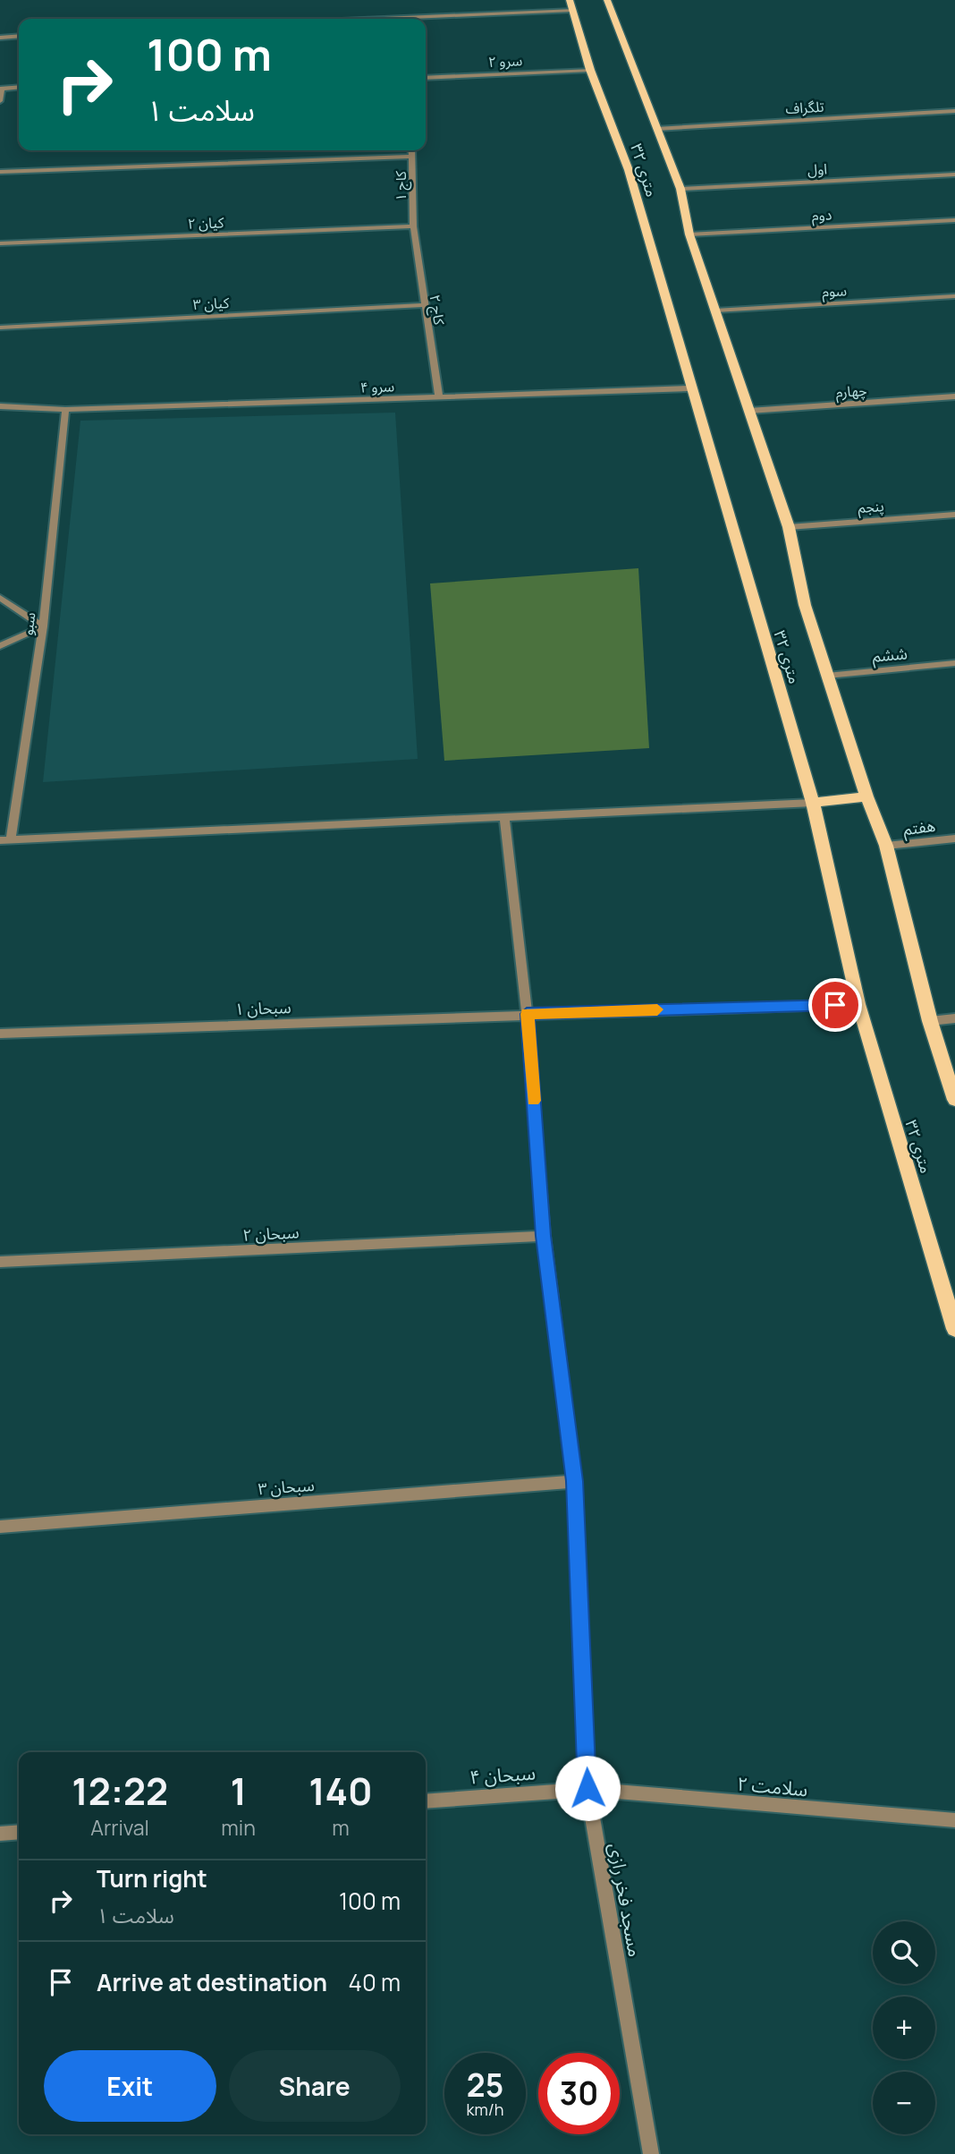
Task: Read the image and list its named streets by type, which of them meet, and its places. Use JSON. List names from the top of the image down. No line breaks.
{"streets":{"main road":["۳۲ متری"],"street":["سرو ۲","تلگراف","اول","کاج ۱","دوم","کیان ۲","سوم","کیان ۳","کاج ۲","سرو ۴","چهارم","پنجم","سبو","ششم","هفتم","سبحان ۱","سبحان ۲","سبحان ۳","سبحان ۴","سلامت ۲","مسجد فخر رازی"]},"crossings":[["سرو ۲","۳۲ متری"],["تلگراف","۳۲ متری"],["اول","۳۲ متری"],["۳۲ متری","دوم"],["۳۲ متری","سوم"],["۳۲ متری","سرو ۴"],["۳۲ متری","چهارم"],["۳۲ متری","پنجم"],["۳۲ متری","ششم"],["۳۲ متری","هفتم"],["۳۲ متری","سبحان ۱"],["کاج ۱","کیان ۲"],["کاج ۱","کاج ۲"],["کیان ۲","کاج ۲"],["کیان ۳","کاج ۲"],["کاج ۲","سرو ۴"],["سرو ۴","سبو"],["سبحان ۱","مسجد فخر رازی"],["سبحان ۲","مسجد فخر رازی"],["سبحان ۳","مسجد فخر رازی"],["سبحان ۴","سلامت ۲"],["سبحان ۴","مسجد فخر رازی"],["سلامت ۲","مسجد فخر رازی"]],"page":{"turn":["100 m","سلامت ۱"],"eta":["12:22","Arrival","1","min","140","m"],"list":[{"name":"Turn right","note":"سلامت ۱","value":"100 m"},{"name":"Arrive at destination","value":"40 m"}],"map_buttons":["+","−"],"buttons":["Exit","Share"],"speed":"25 km/h","limit":"30"}}
